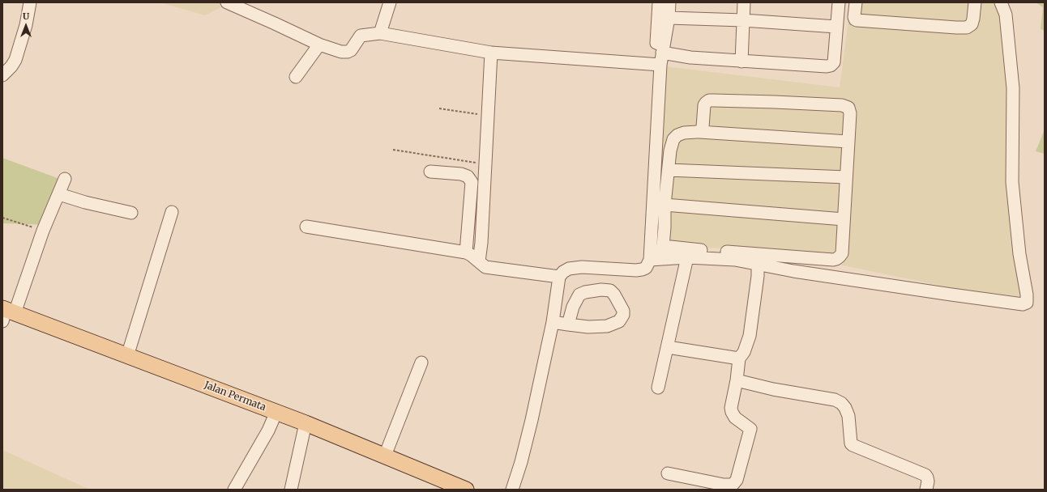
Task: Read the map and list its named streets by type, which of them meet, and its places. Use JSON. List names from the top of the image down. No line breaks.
{"streets":{"main road":["Jalan Permata"]},"north":"top"}
